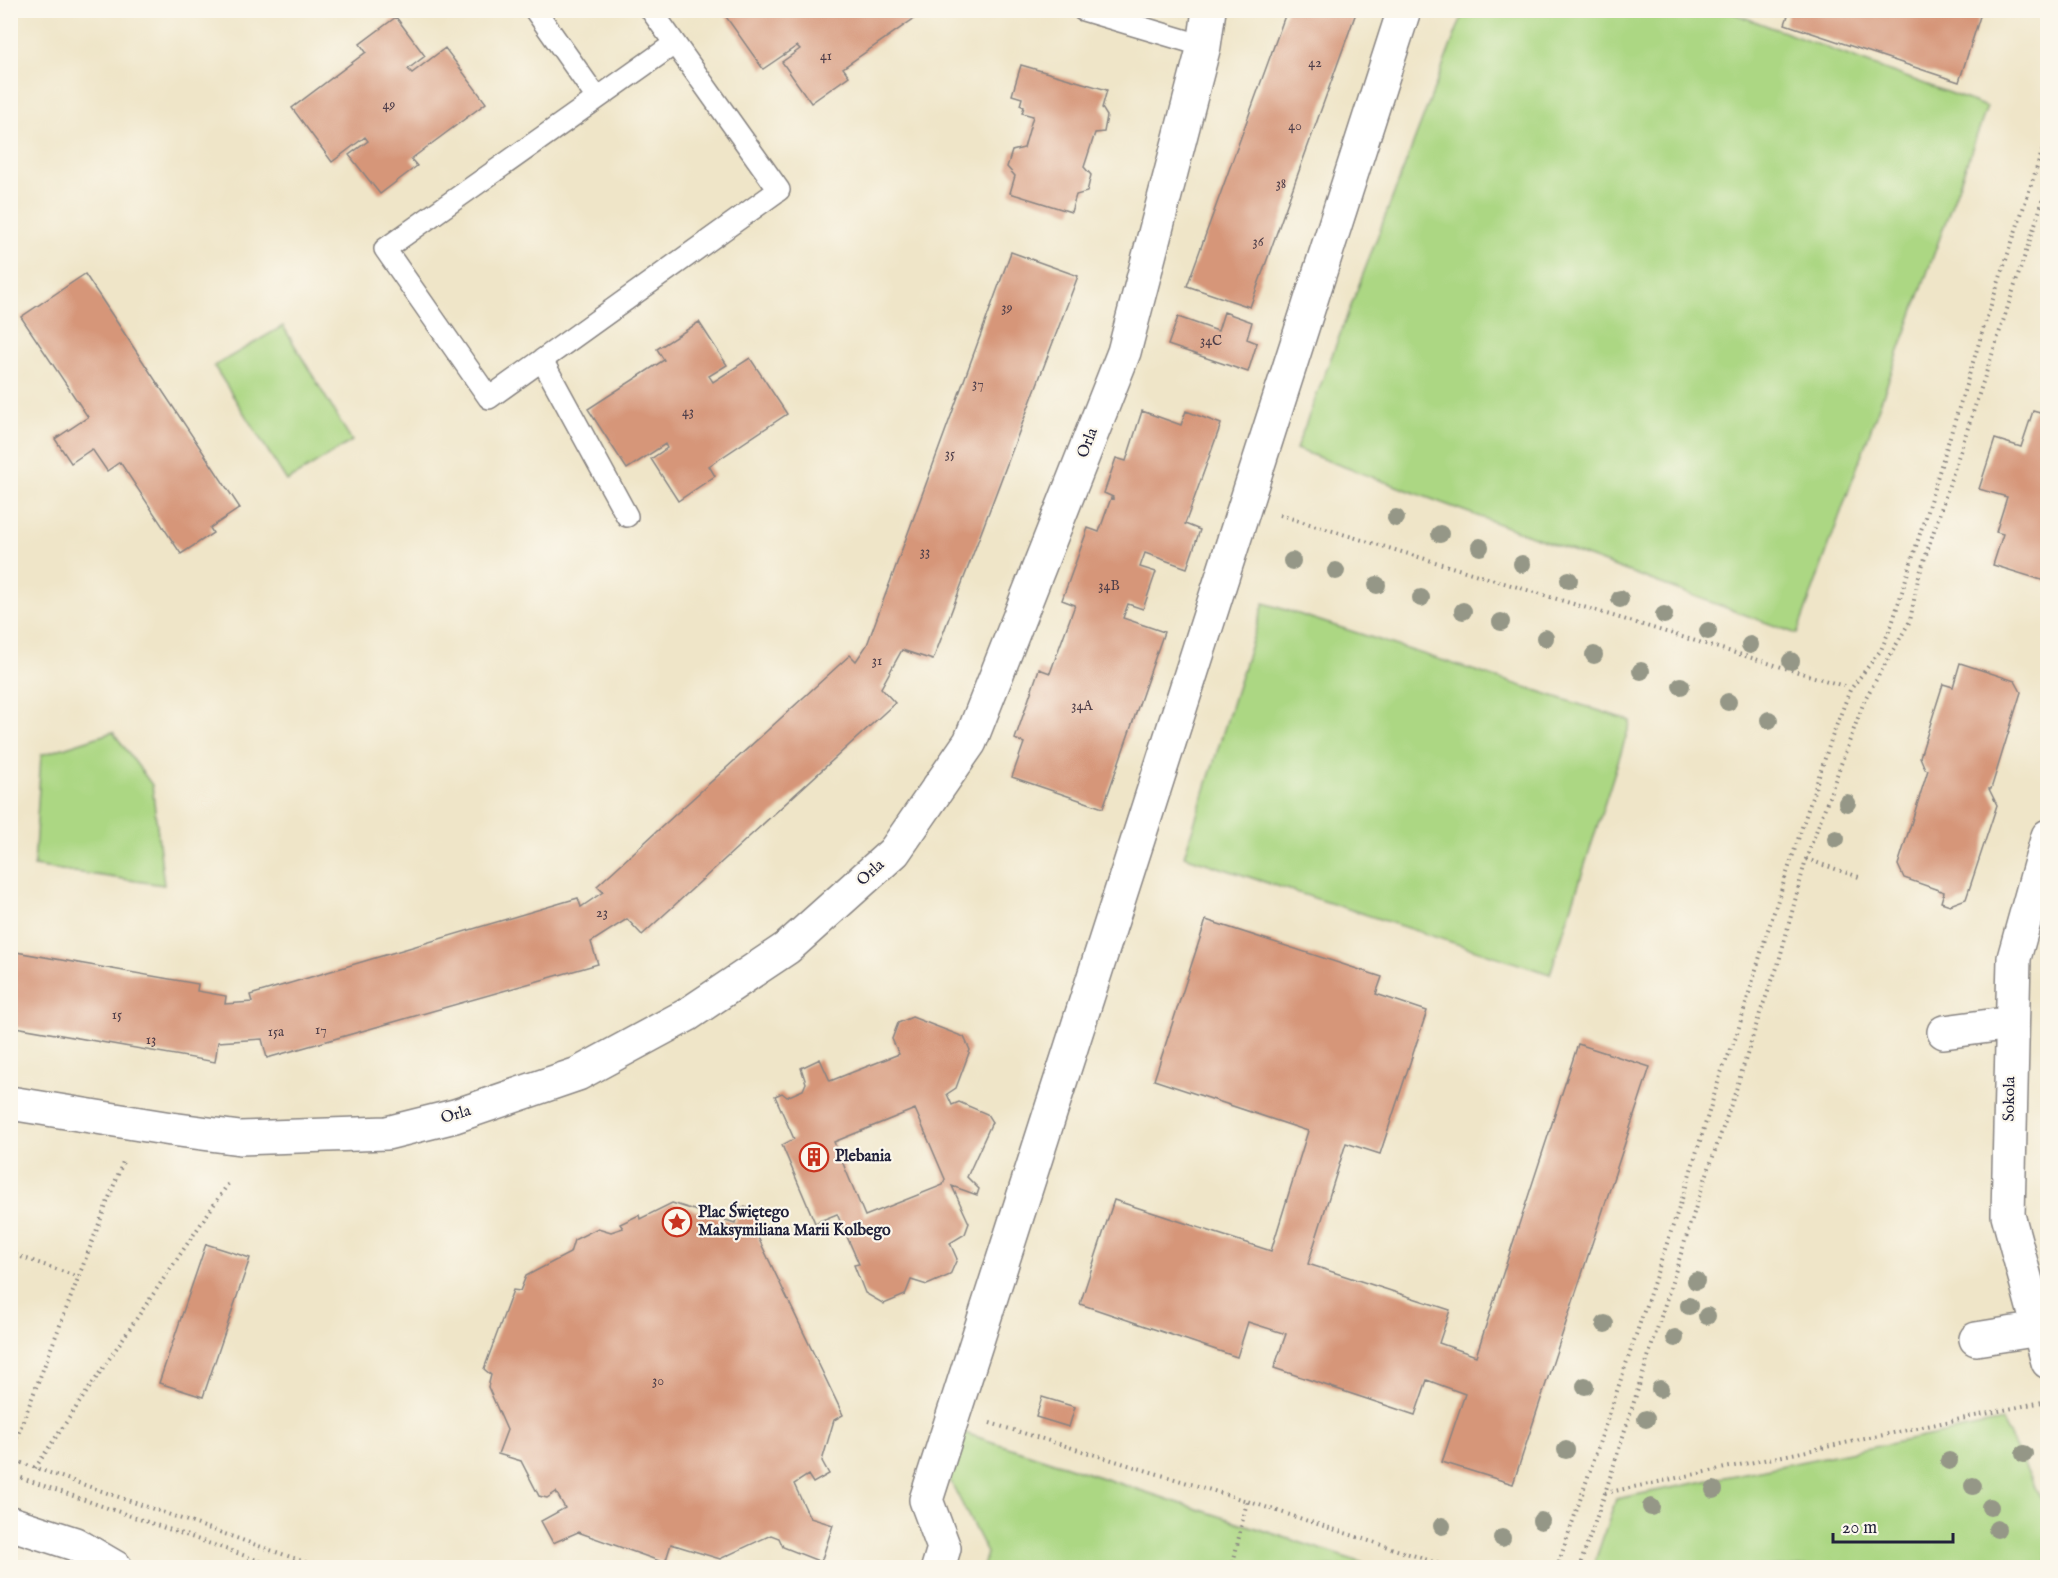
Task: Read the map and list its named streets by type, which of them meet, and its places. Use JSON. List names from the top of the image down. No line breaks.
{"streets":{"street":["Orla","Sokola"]},"places":{"building":["Plebania"],"place":["Plac Świętego Maksymiliana Marii Kolbego"]},"house_numbers":["41","42","49","40","38","36","39","34C","37","43","35","33","34B","31","34A","23","15","17","15a","13","30"],"scale_bar":"20 m"}
